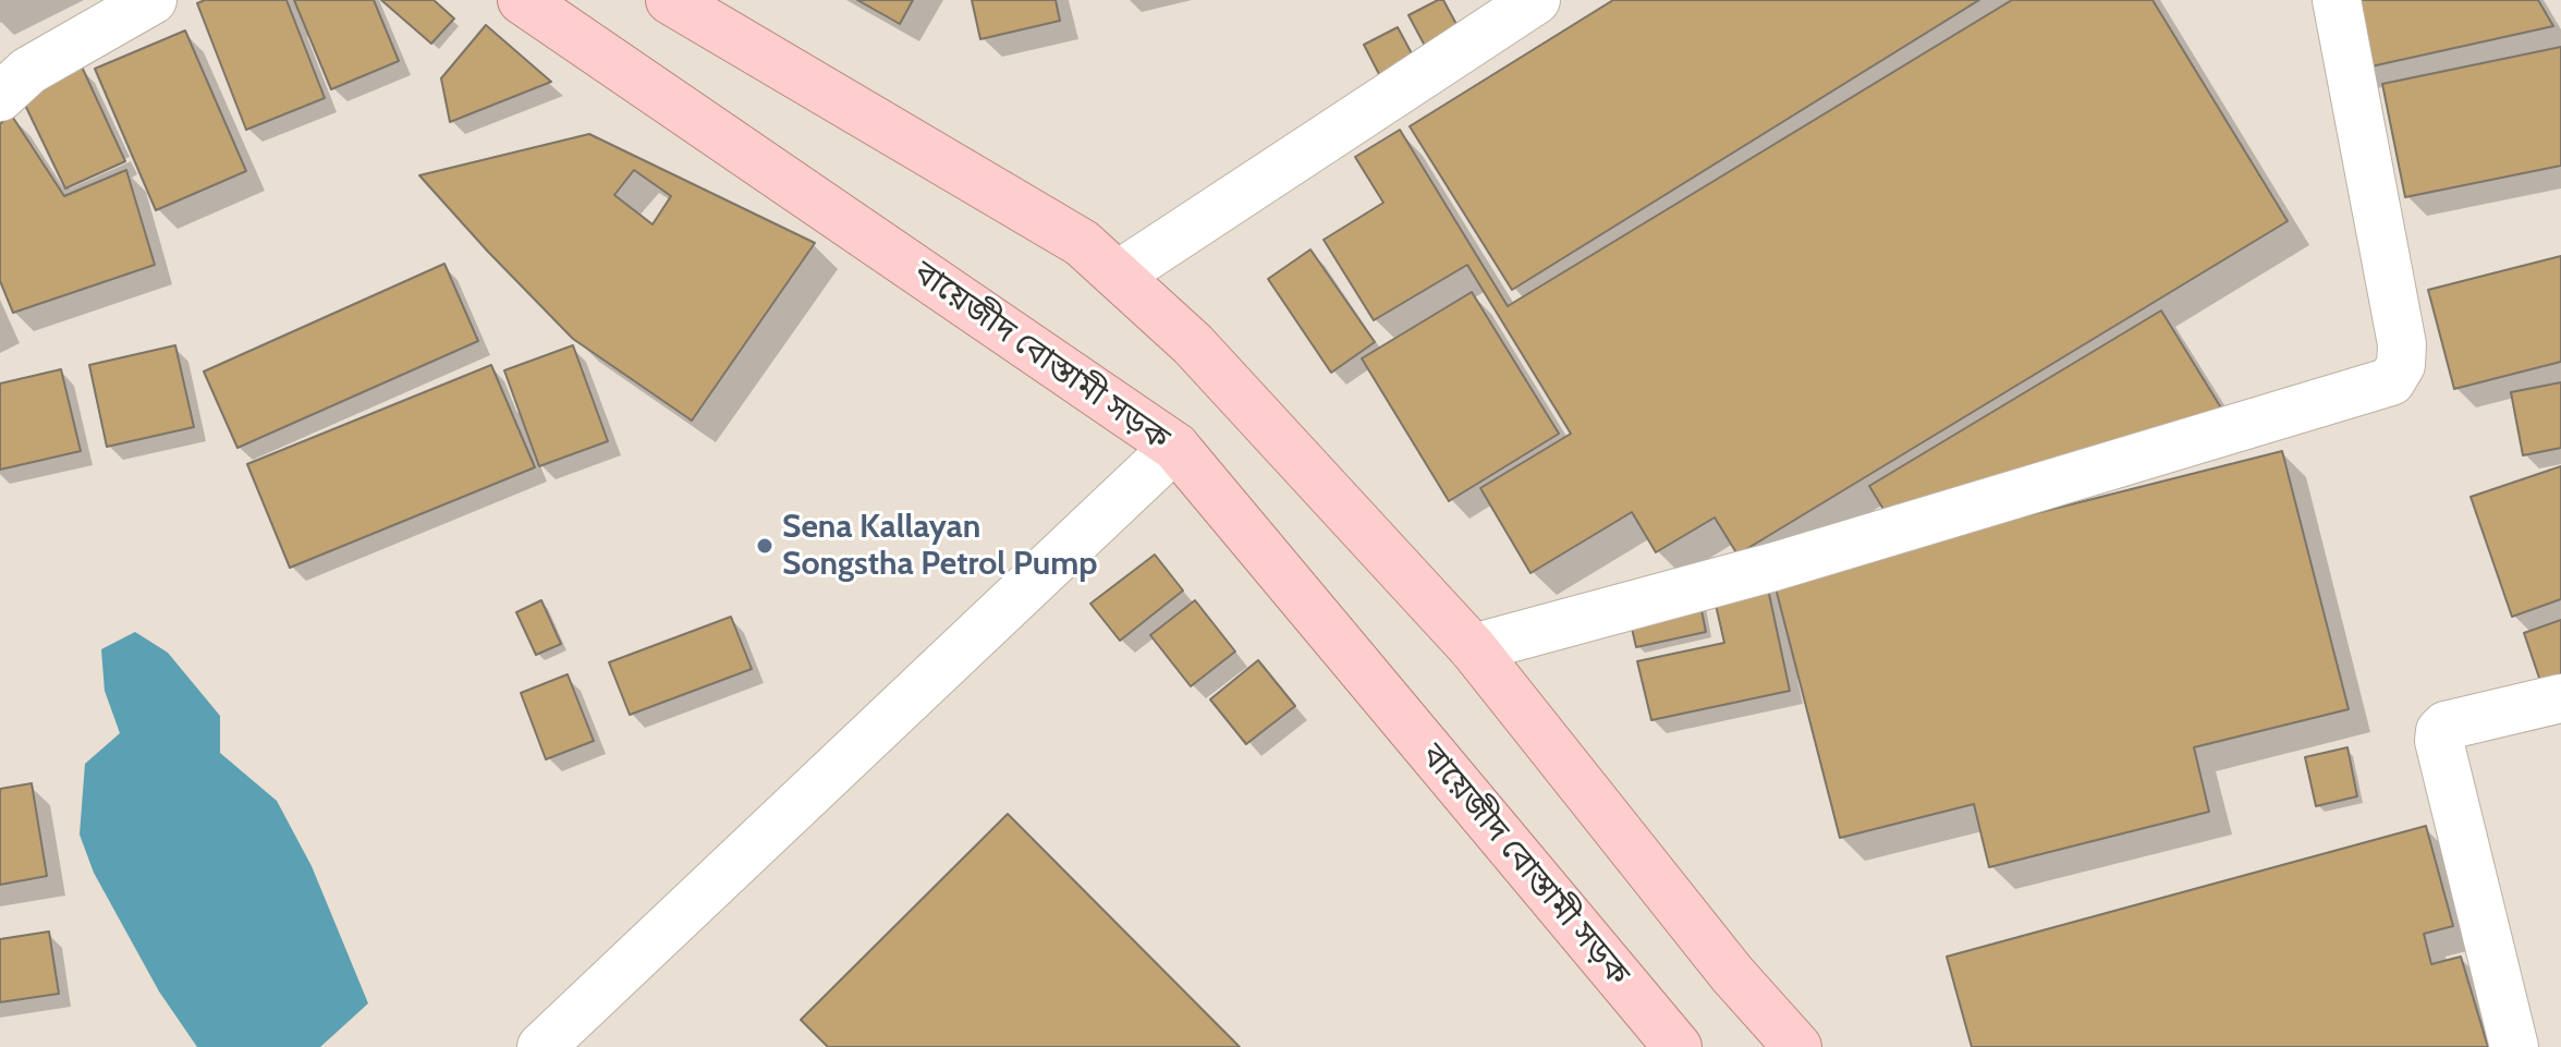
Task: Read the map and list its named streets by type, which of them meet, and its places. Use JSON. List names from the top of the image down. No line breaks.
{"streets":{"main road":["বায়েজীদ বোস্তামী সড়ক"]},"places":["Sena Kallayan Songstha Petrol Pump"]}
